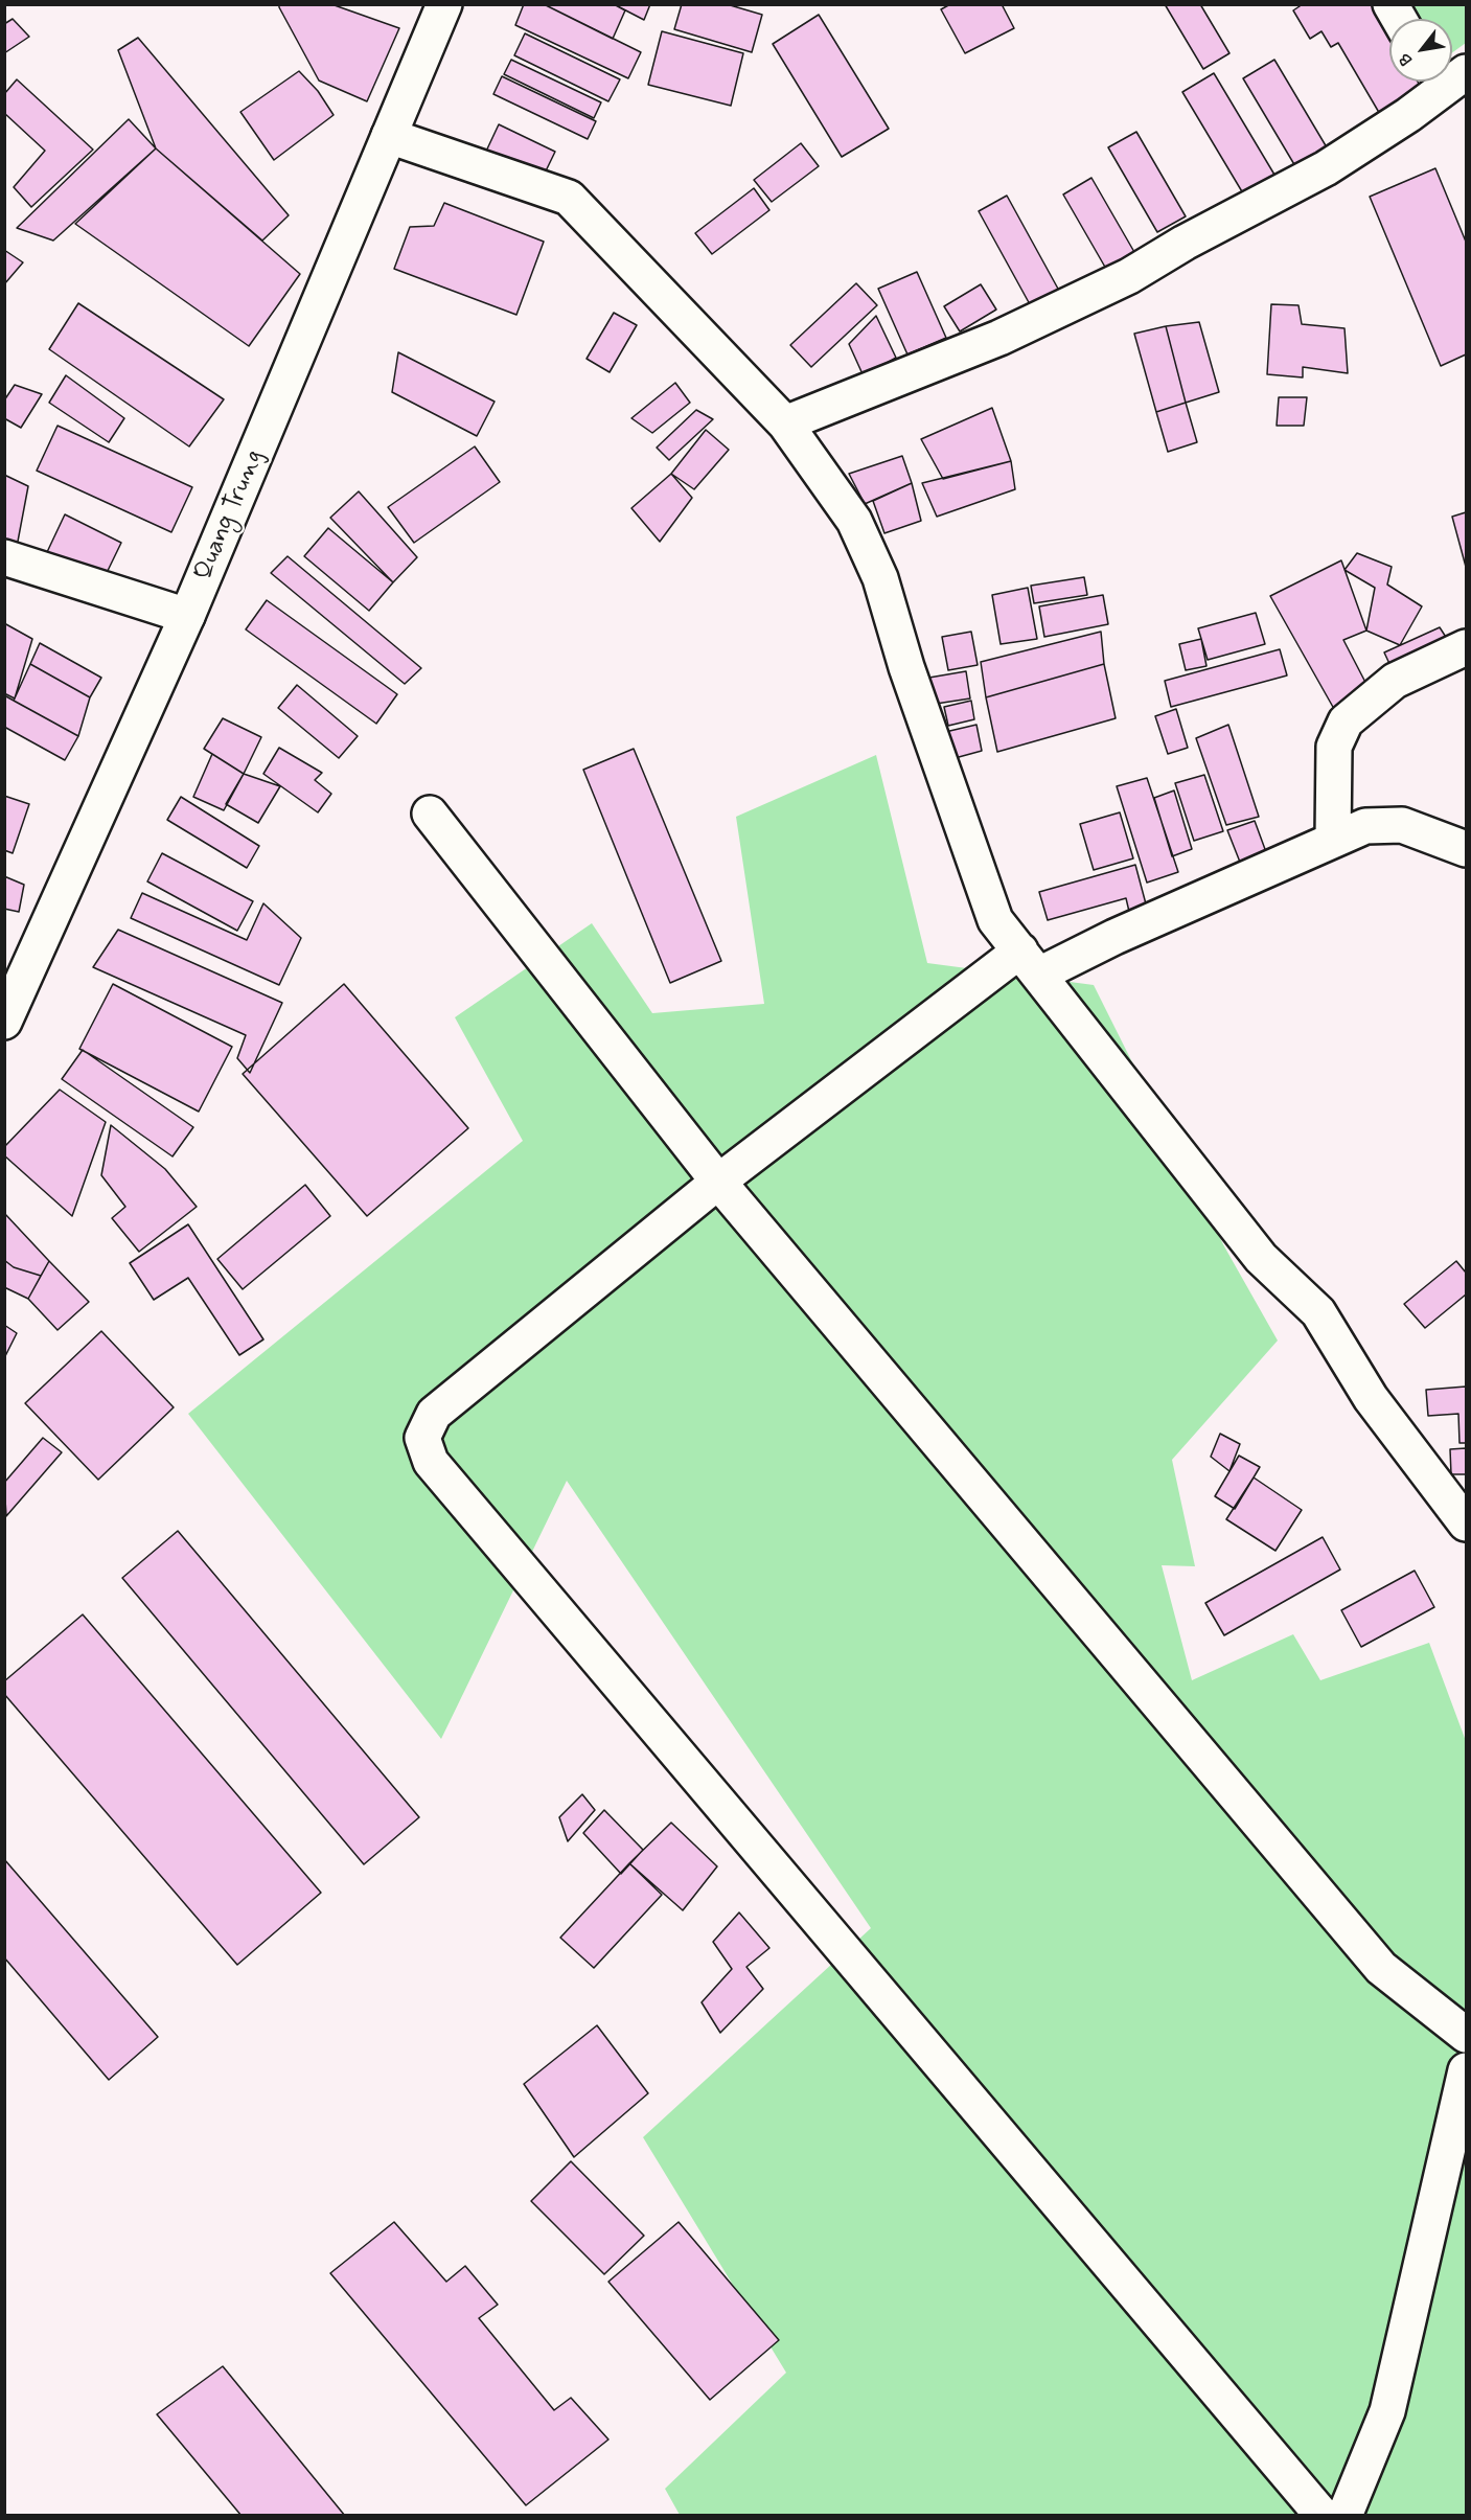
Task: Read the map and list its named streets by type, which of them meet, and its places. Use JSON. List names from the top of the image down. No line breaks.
{"streets":{"street":["Quang Trung"]},"north":"bottom left"}
